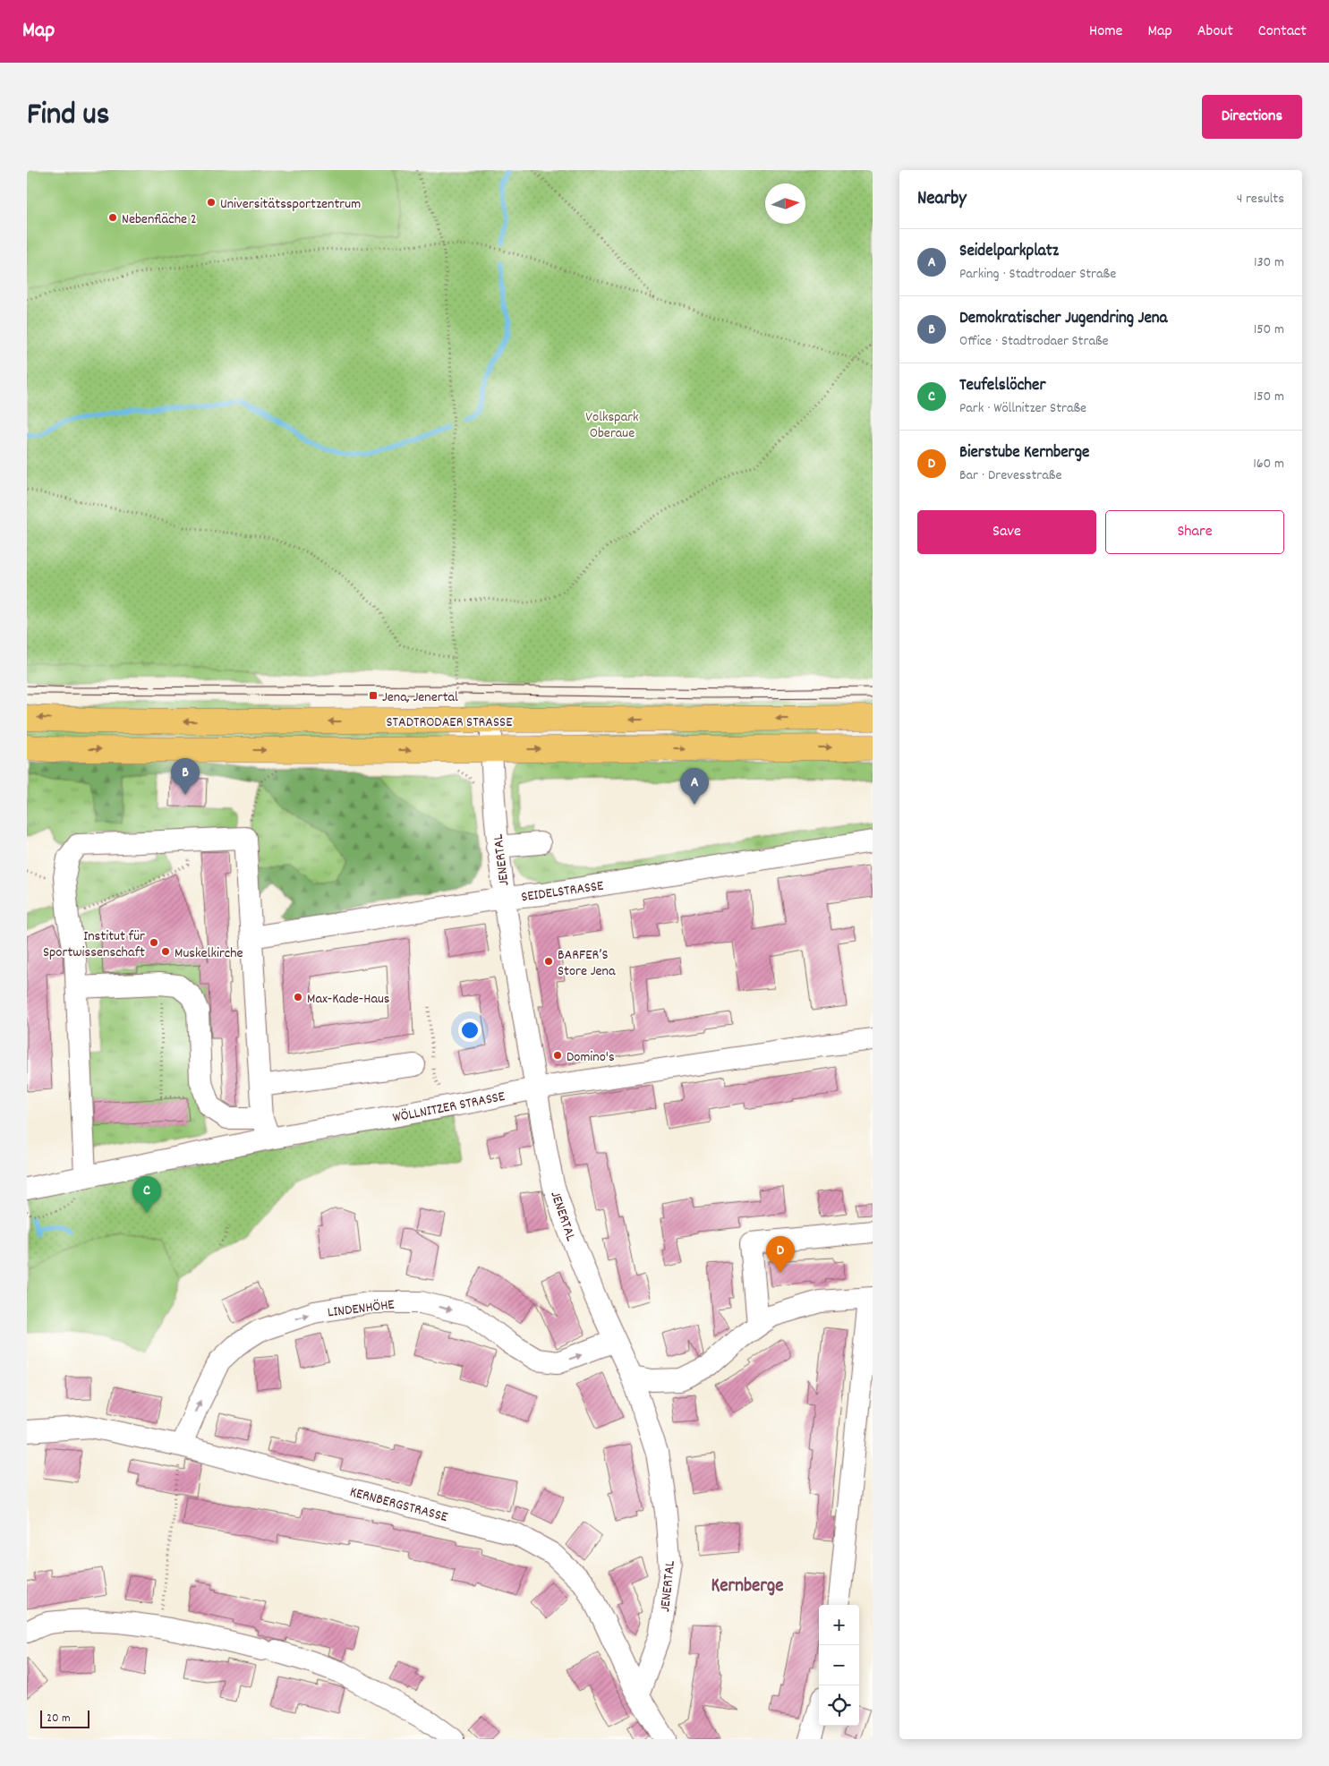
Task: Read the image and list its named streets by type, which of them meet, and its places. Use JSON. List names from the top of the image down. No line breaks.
{"streets":{"main road":["STADTRODAER STRASSE"],"street":["JENERTAL","SEIDELSTRASSE","WÖLLNITZER STRASSE","LINDENHÖHE","KERNBERGSTRASSE"]},"crossings":[["STADTRODAER STRASSE","JENERTAL"],["JENERTAL","SEIDELSTRASSE"],["JENERTAL","WÖLLNITZER STRASSE"],["JENERTAL","LINDENHÖHE"],["JENERTAL","KERNBERGSTRASSE"],["LINDENHÖHE","KERNBERGSTRASSE"]],"one_way":["LINDENHÖHE"],"districts":["Kernberge"],"parks":["Volkspark Oberaue"],"places":{"other":["Universitätssportzentrum","Nebenfläche 2","Institut für Sportwissenschaft","Muskelkirche","BARFER’S Store Jena","Max-Kade-Haus","Domino's"],"transit":["Jena, Jenertal"]},"scale_bar":"20 m","north":"right","page":{"header":"Map","nav":["Home","Map","About","Contact"],"title":"Find us","buttons":["Directions",["Save","Share"]],"heading":["Nearby","4 results"],"list":[{"mark":"A","name":"Seidelparkplatz","note":"Parking · Stadtrodaer Straße","value":"130 m"},{"mark":"B","name":"Demokratischer Jugendring Jena","note":"Office · Stadtrodaer Straße","value":"150 m"},{"mark":"C","name":"Teufelslöcher","note":"Park · Wöllnitzer Straße","value":"150 m"},{"mark":"D","name":"Bierstube Kernberge","note":"Bar · Drevesstraße","value":"160 m"}],"pins":["B","A","C","D"],"map_buttons":["+","−"],"scale":"20 m"}}
